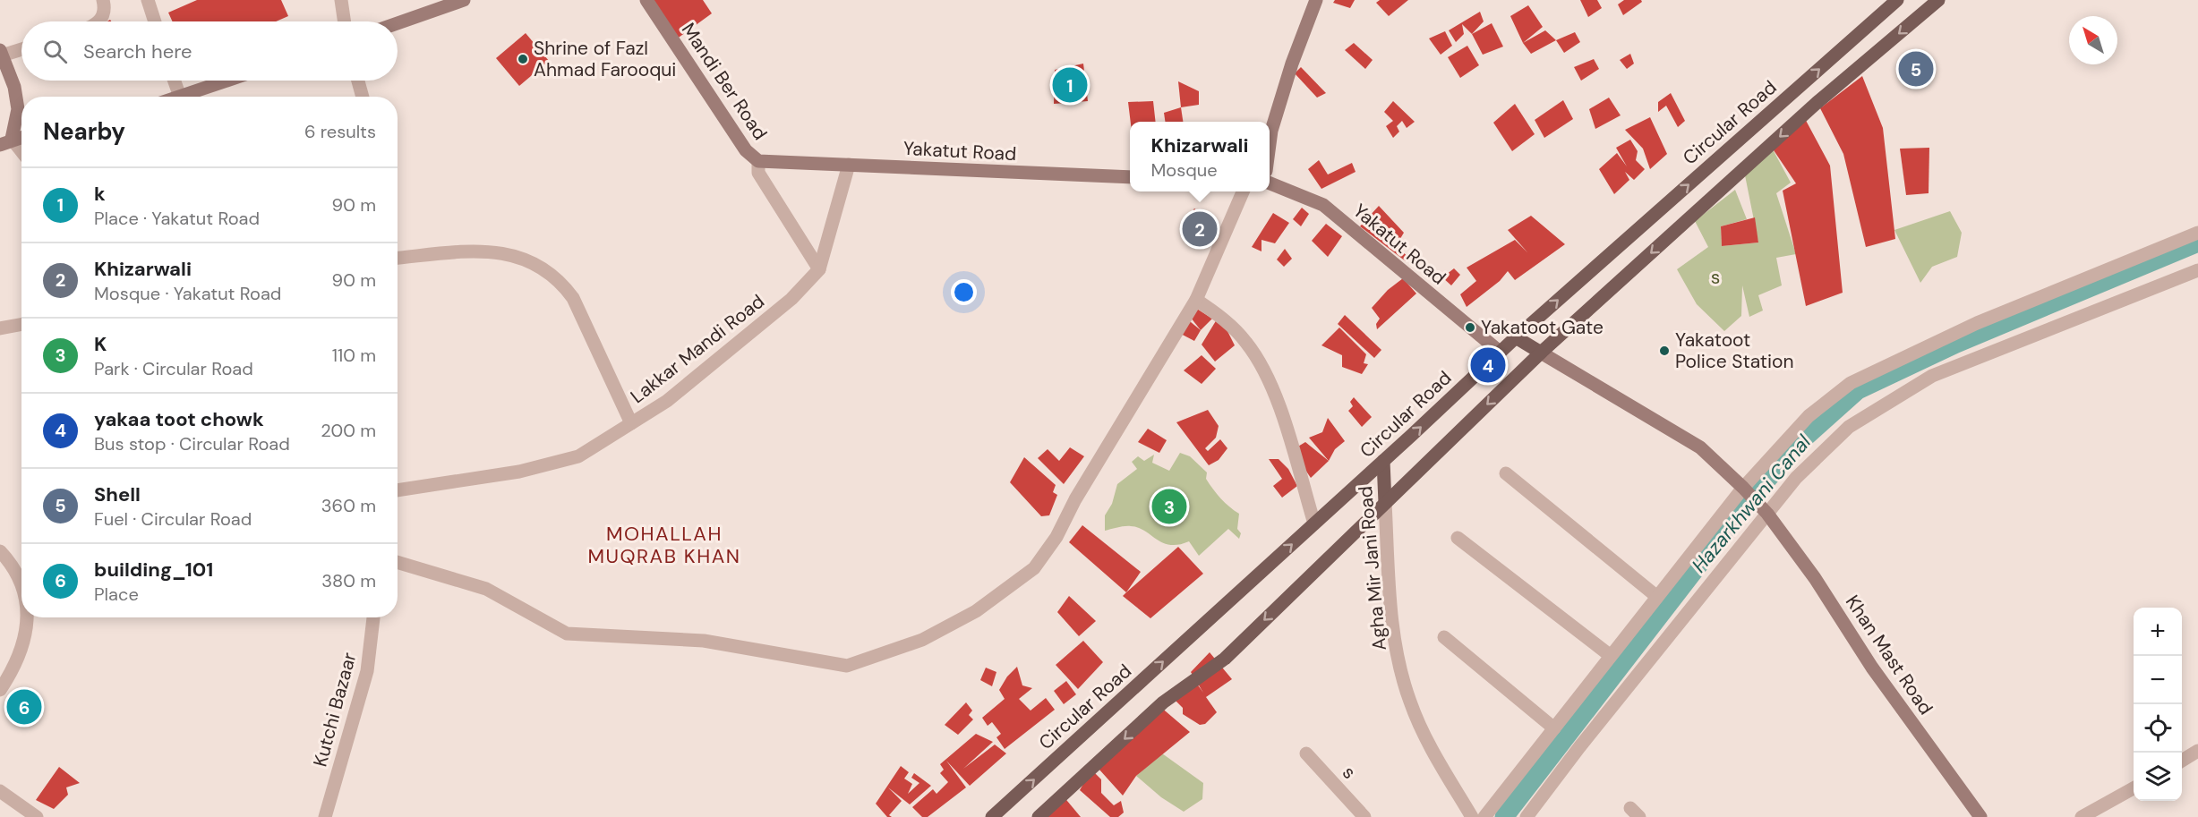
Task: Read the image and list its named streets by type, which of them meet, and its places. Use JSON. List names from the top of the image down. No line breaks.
{"streets":{"main road":["Circular Road","Agha Mir Jani Road"],"street":["Mandi Ber Road","Yakatut Road","Lakkar Mandi Road","Khan Mast Road","Kutchi Bazaar","s"]},"crossings":[["Mandi Ber Road","Yakatut Road"],["Mandi Ber Road","Lakkar Mandi Road"],["Circular Road","Yakatut Road"],["Circular Road","Agha Mir Jani Road"],["Yakatut Road","Lakkar Mandi Road"]],"districts":["MOHALLAH MUQRAB KHAN"],"water":["Hazarkhwani Canal"],"parks":["s"],"places":["Shrine of Fazl Ahmad Farooqui","Yakatoot Gate","Yakatoot Police Station"],"north":"top left","page":{"search":"Search here","pins":["5","1","2","4","3","6"],"heading":["Nearby","6 results"],"popup":["Khizarwali","Mosque"],"list":[{"mark":"1","name":"k","note":"Place · Yakatut Road","value":"90 m"},{"mark":"2","name":"Khizarwali","note":"Mosque · Yakatut Road","value":"90 m"},{"mark":"3","name":"K","note":"Park · Circular Road","value":"110 m"},{"mark":"4","name":"yakaa toot chowk","note":"Bus stop · Circular Road","value":"200 m"},{"mark":"5","name":"Shell","note":"Fuel · Circular Road","value":"360 m"},{"mark":"6","name":"building_101","note":"Place","value":"380 m"}],"map_buttons":["+","−"]}}
